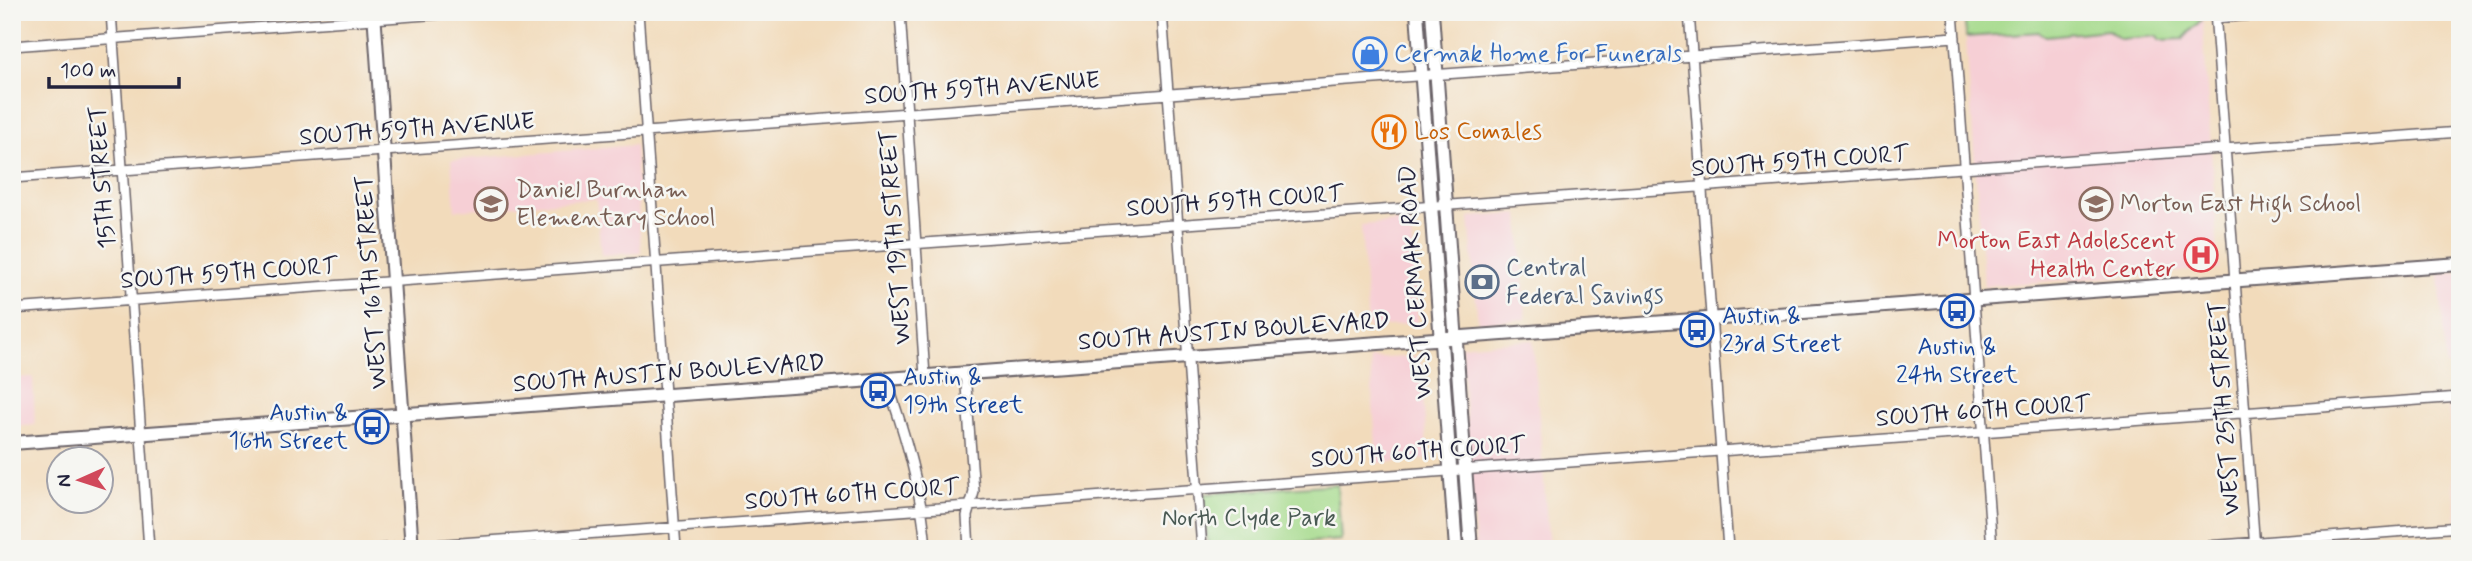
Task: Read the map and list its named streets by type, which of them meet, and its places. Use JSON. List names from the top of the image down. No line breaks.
{"streets":{"street":["SOUTH 59TH AVENUE","SOUTH 59TH COURT","15TH STREET","WEST 19TH STREET","WEST 16TH STREET","WEST CERMAK ROAD","SOUTH AUSTIN BOULEVARD","WEST 25TH STREET","SOUTH 60TH COURT"]},"crossings":[["SOUTH 59TH AVENUE","15TH STREET"],["SOUTH 59TH AVENUE","WEST 19TH STREET"],["SOUTH 59TH AVENUE","WEST 16TH STREET"],["SOUTH 59TH AVENUE","WEST CERMAK ROAD"],["SOUTH 59TH COURT","15TH STREET"],["SOUTH 59TH COURT","WEST 19TH STREET"],["SOUTH 59TH COURT","WEST 16TH STREET"],["SOUTH 59TH COURT","WEST CERMAK ROAD"],["SOUTH 59TH COURT","WEST 25TH STREET"],["15TH STREET","SOUTH AUSTIN BOULEVARD"],["WEST 19TH STREET","SOUTH AUSTIN BOULEVARD"],["WEST 19TH STREET","SOUTH 60TH COURT"],["WEST 16TH STREET","SOUTH AUSTIN BOULEVARD"],["WEST 16TH STREET","SOUTH 60TH COURT"],["WEST CERMAK ROAD","SOUTH AUSTIN BOULEVARD"],["WEST CERMAK ROAD","SOUTH 60TH COURT"],["SOUTH AUSTIN BOULEVARD","WEST 25TH STREET"],["WEST 25TH STREET","SOUTH 60TH COURT"]],"parks":["North Clyde Park"],"places":{"shop":["Cermak Home For Funerals"],"restaurant":["Los Comales"],"school or university":["Daniel Burnham Elementary School","Morton East High School"],"hospital":["Morton East Adolescent Health Center"],"bank":["Central Federal Savings"],"bus stop":["Austin & 24th Street","Austin & 23rd Street","Austin & 19th Street","Austin & 16th Street"]},"scale_bar":"100 m","north":"left"}
